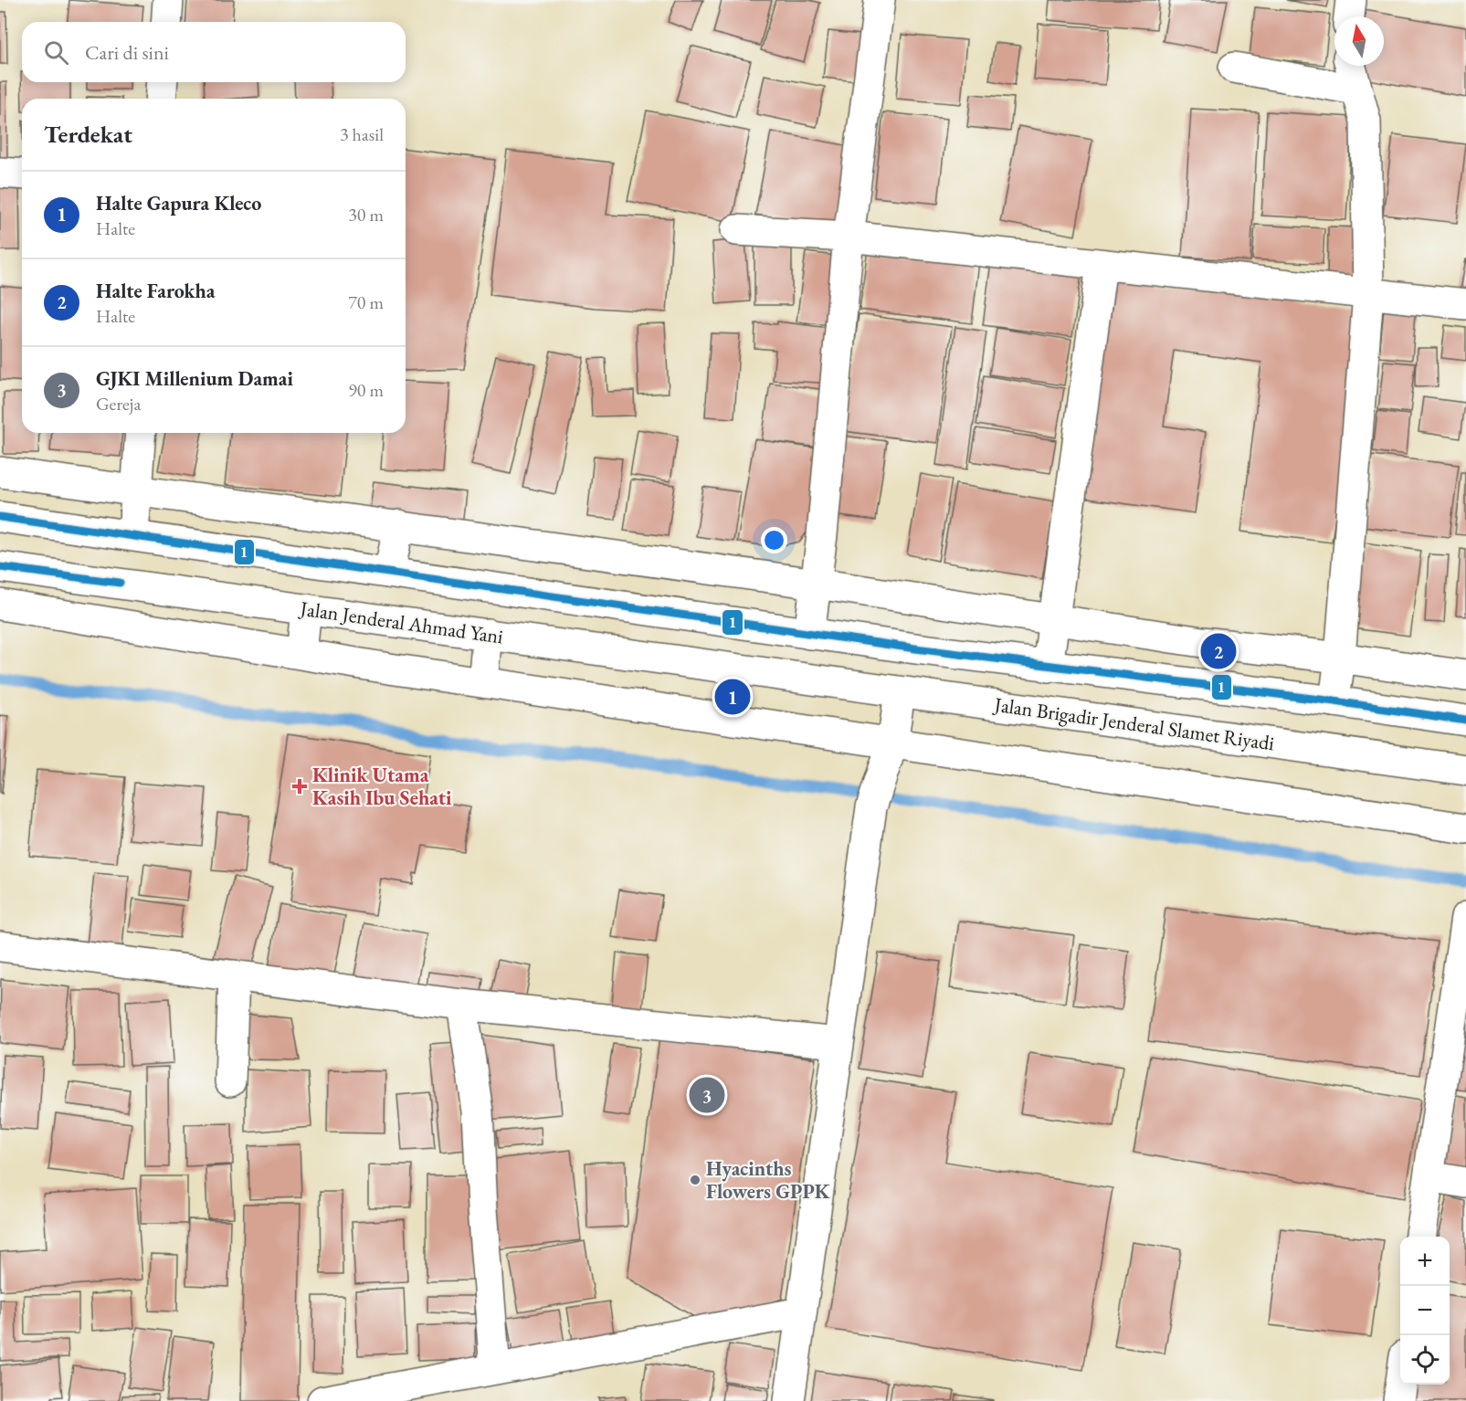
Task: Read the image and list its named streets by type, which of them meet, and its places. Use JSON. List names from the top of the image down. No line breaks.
{"streets":{"main road":["Jalan Jenderal Ahmad Yani","Jalan Brigadir Jenderal Slamet Riyadi"]},"crossings":[["Jalan Jenderal Ahmad Yani","Jalan Brigadir Jenderal Slamet Riyadi"]],"places":{"health":["Klinik Utama Kasih Ibu Sehati"],"other":["Hyacinths Flowers GPPK"]},"lines":["transit line 1"],"north":"top","page":{"search":"Cari di sini","heading":["Terdekat","3 hasil"],"list":[{"mark":"1","name":"Halte Gapura Kleco","note":"Halte","value":"30 m"},{"mark":"2","name":"Halte Farokha","note":"Halte","value":"70 m"},{"mark":"3","name":"GJKI Millenium Damai","note":"Gereja","value":"90 m"}],"pins":["2","1","3"],"map_buttons":["+","−"]}}
